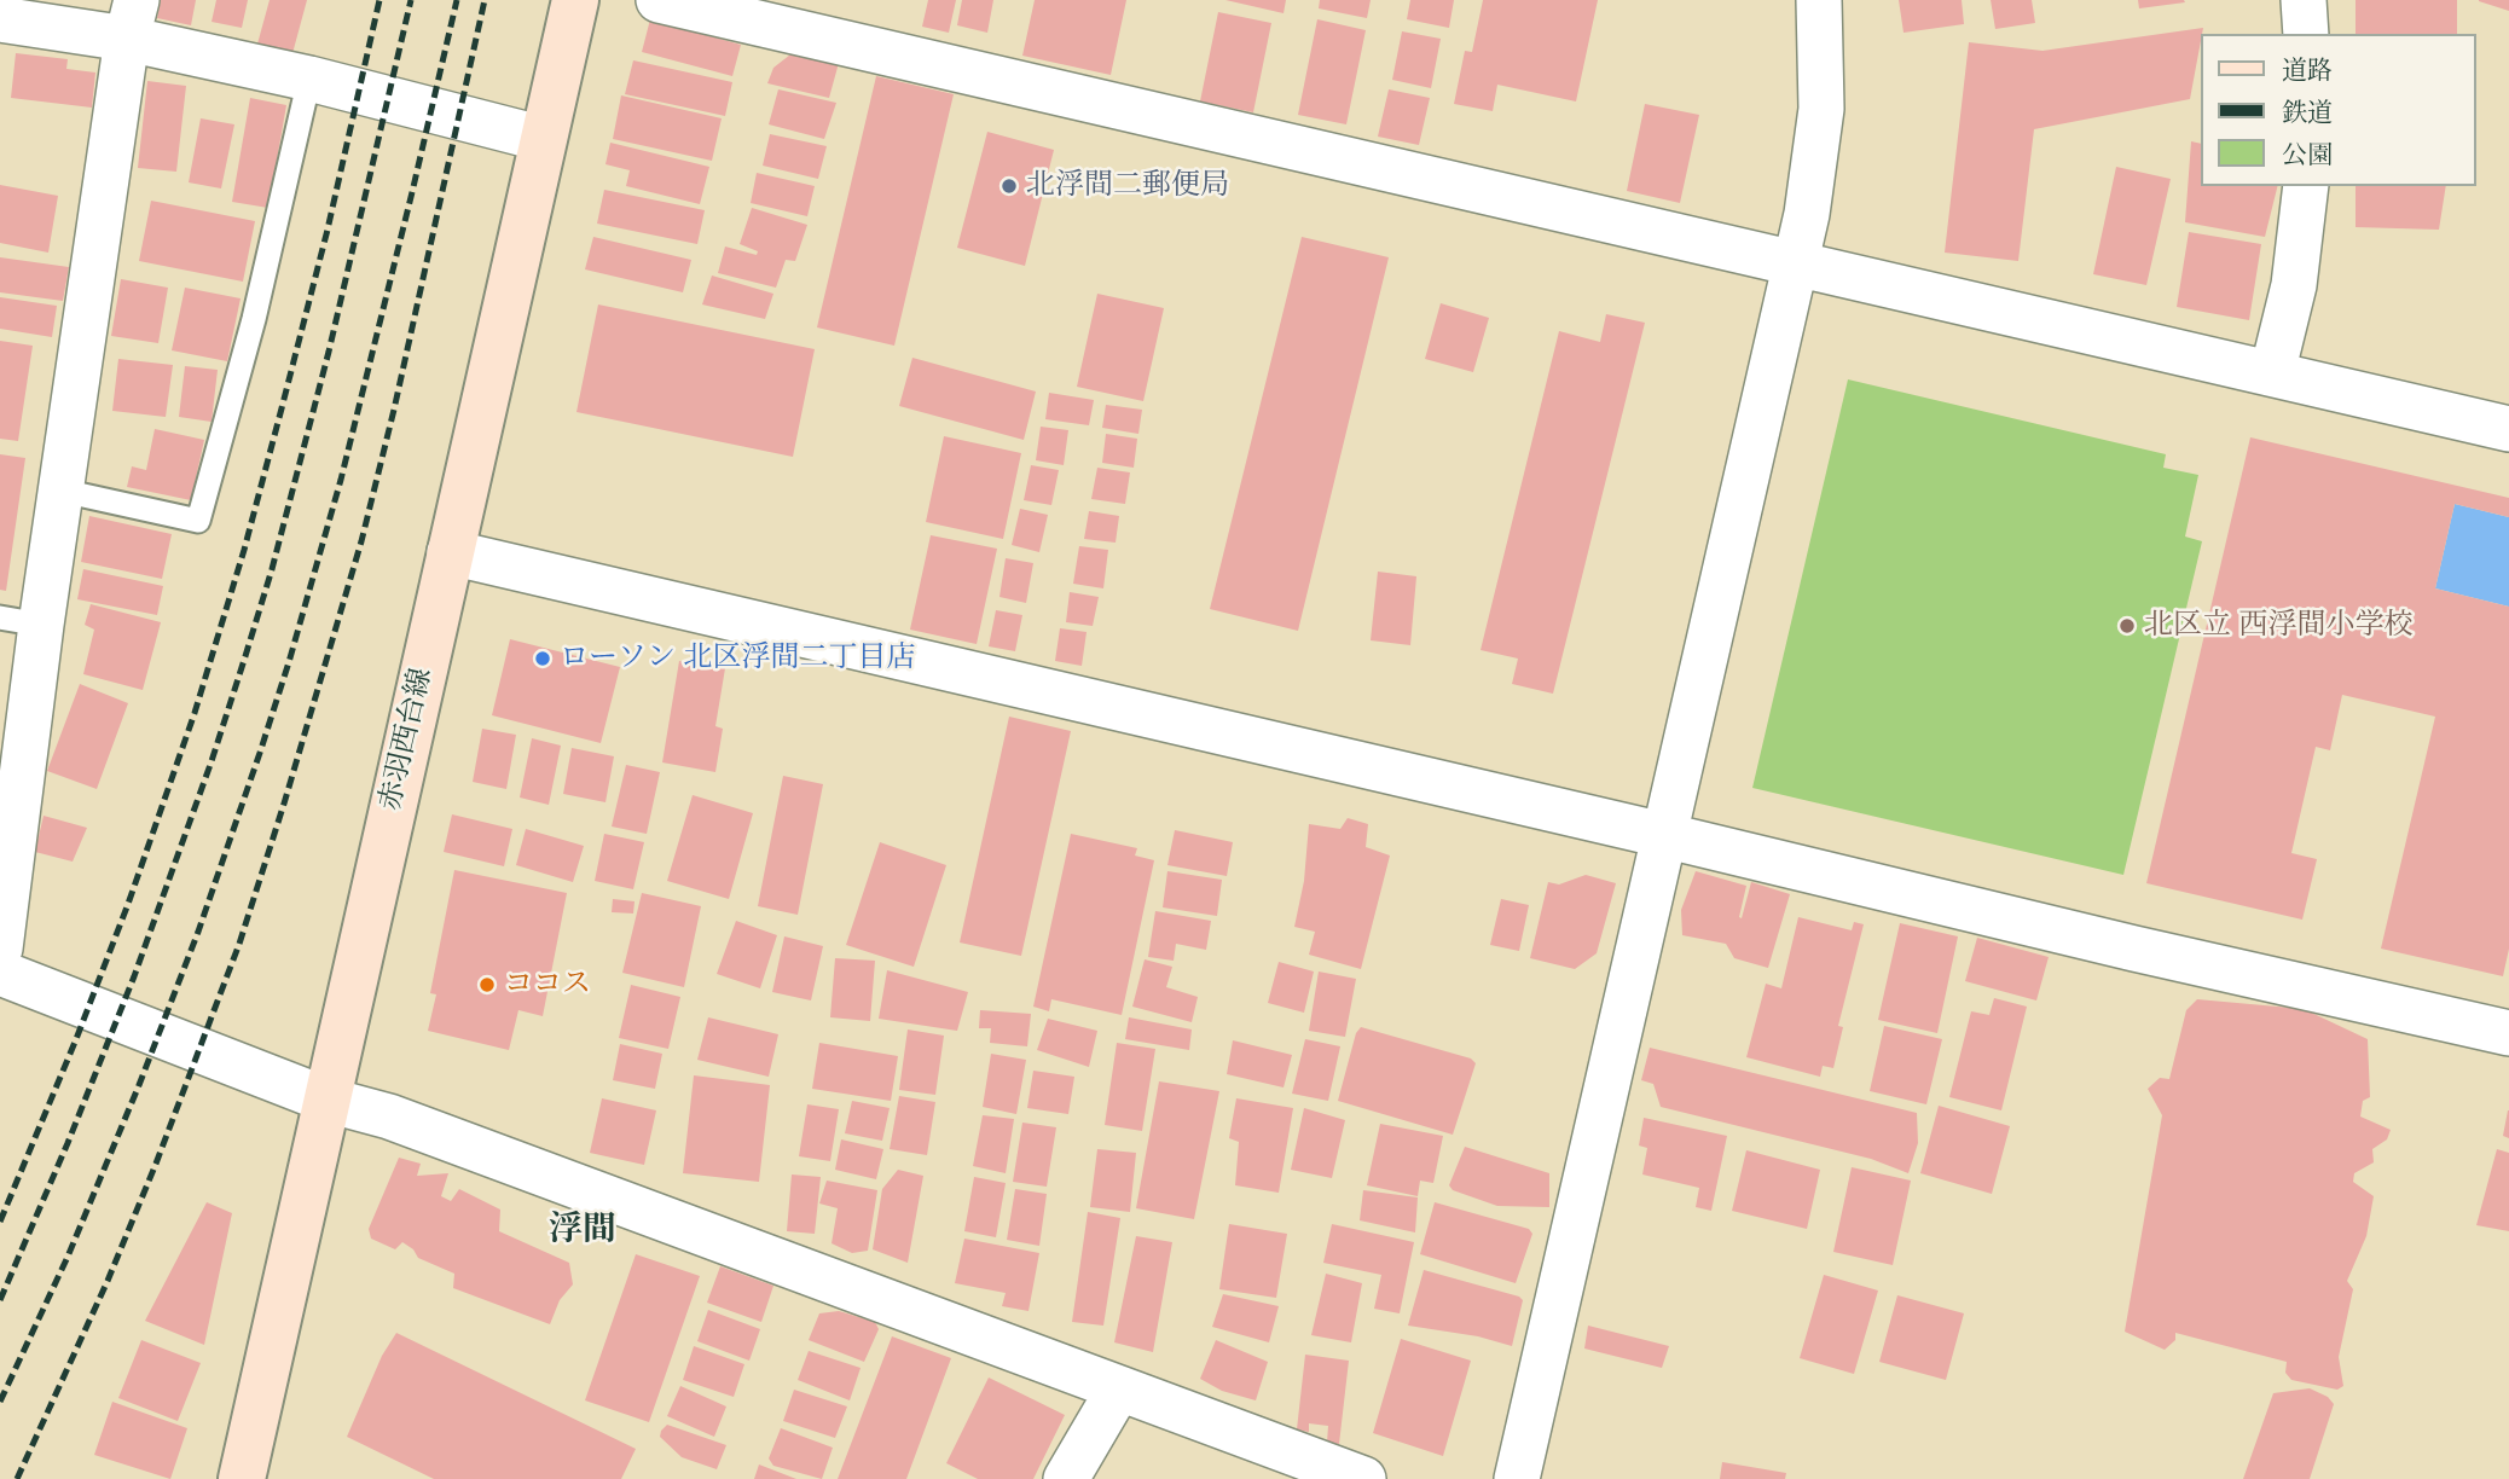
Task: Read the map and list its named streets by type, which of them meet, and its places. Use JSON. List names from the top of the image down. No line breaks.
{"streets":{"main road":["赤羽西台線"]},"districts":["浮間"],"places":["北浮間二郵便局","北区立 西浮間小学校","ローソン 北区浮間二丁目店","ココス"],"legend":["道路","鉄道","公園"]}
